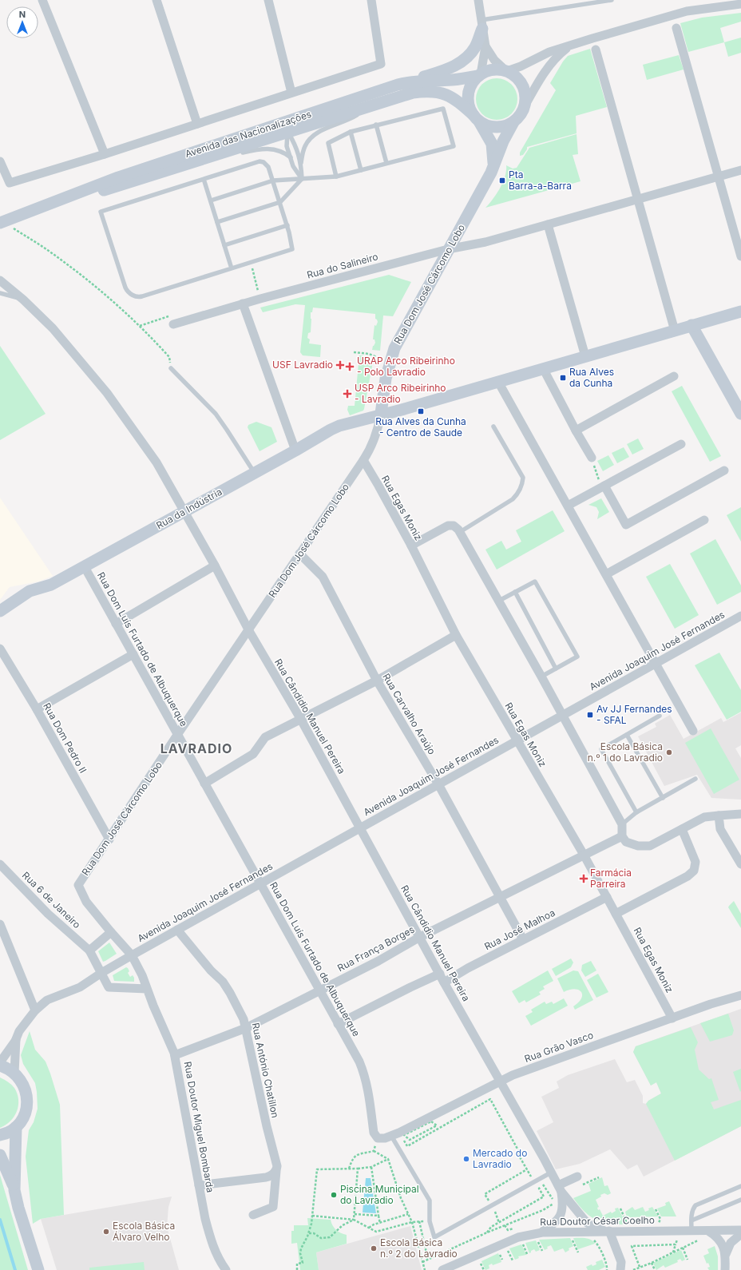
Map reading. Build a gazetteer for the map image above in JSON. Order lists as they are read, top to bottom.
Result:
{
  "streets": {
    "street": [
      "Avenida das Nacionalizações",
      "Rua do Salineiro",
      "Rua Dom José Cárcomo Lobo",
      "Rua Egas Moniz",
      "Rua da Indústria",
      "Rua Dom Luís Furtado de Albuquerque",
      "Avenida Joaquim José Fernandes",
      "Rua Carvalho Araújo",
      "Rua Cândidio Manuel Pereira",
      "Rua Dom Pedro II",
      "Rua 6 de Janeiro",
      "Rua José Malhoa",
      "Rua França Borges",
      "Rua Grão Vasco",
      "Rua António Chatillon",
      "Rua Doutor Miguel Bombarda",
      "Rua Doutor César Coelho"
    ]
  },
  "crossings": [
    ["Avenida das Nacionalizações", "Rua Dom José Cárcomo Lobo"],
    ["Rua do Salineiro", "Rua Dom José Cárcomo Lobo"],
    ["Rua Dom José Cárcomo Lobo", "Rua Egas Moniz"],
    ["Rua Dom José Cárcomo Lobo", "Rua da Indústria"],
    ["Rua Dom José Cárcomo Lobo", "Rua Dom Luís Furtado de Albuquerque"],
    ["Rua Dom José Cárcomo Lobo", "Rua Carvalho Araújo"],
    ["Rua Dom José Cárcomo Lobo", "Rua Cândidio Manuel Pereira"],
    ["Rua Dom José Cárcomo Lobo", "Rua Dom Pedro II"],
    ["Rua Dom José Cárcomo Lobo", "Rua Doutor Miguel Bombarda"],
    ["Rua Egas Moniz", "Avenida Joaquim José Fernandes"],
    ["Rua Egas Moniz", "Rua José Malhoa"],
    ["Rua Egas Moniz", "Rua França Borges"],
    ["Rua Egas Moniz", "Rua Grão Vasco"],
    ["Rua da Indústria", "Rua Dom Luís Furtado de Albuquerque"],
    ["Rua da Indústria", "Rua Cândidio Manuel Pereira"],
    ["Rua Dom Luís Furtado de Albuquerque", "Avenida Joaquim José Fernandes"],
    ["Rua Dom Luís Furtado de Albuquerque", "Rua França Borges"],
    ["Avenida Joaquim José Fernandes", "Rua Carvalho Araújo"],
    ["Avenida Joaquim José Fernandes", "Rua Cândidio Manuel Pereira"],
    ["Avenida Joaquim José Fernandes", "Rua António Chatillon"],
    ["Avenida Joaquim José Fernandes", "Rua Doutor Miguel Bombarda"],
    ["Rua Carvalho Araújo", "Rua José Malhoa"],
    ["Rua Carvalho Araújo", "Rua França Borges"],
    ["Rua Cândidio Manuel Pereira", "Rua José Malhoa"],
    ["Rua Cândidio Manuel Pereira", "Rua França Borges"],
    ["Rua Cândidio Manuel Pereira", "Rua Grão Vasco"],
    ["Rua França Borges", "Rua António Chatillon"],
    ["Rua França Borges", "Rua Doutor Miguel Bombarda"]
  ],
  "districts": ["LAVRADIO"],
  "places": {
    "transit": [
      "Pta Barra-a-Barra",
      "Rua Alves da Cunha",
      "Rua Alves da Cunha - Centro de Saude",
      "Av JJ Fernandes - SFAL"
    ],
    "health": [
      "USF Lavradio",
      "URAP Arco Ribeirinho - Polo Lavradio",
      "USP Arco Ribeirinho - Lavradio",
      "Farmácia Parreira"
    ],
    "other": [
      "Escola Básica n.º 1 do Lavradio",
      "Mercado do Lavradio",
      "Piscina Municipal do Lavradio",
      "Escola Básica Álvaro Velho",
      "Escola Básica n.º 2 do Lavradio"
    ]
  },
  "north": "top"
}
